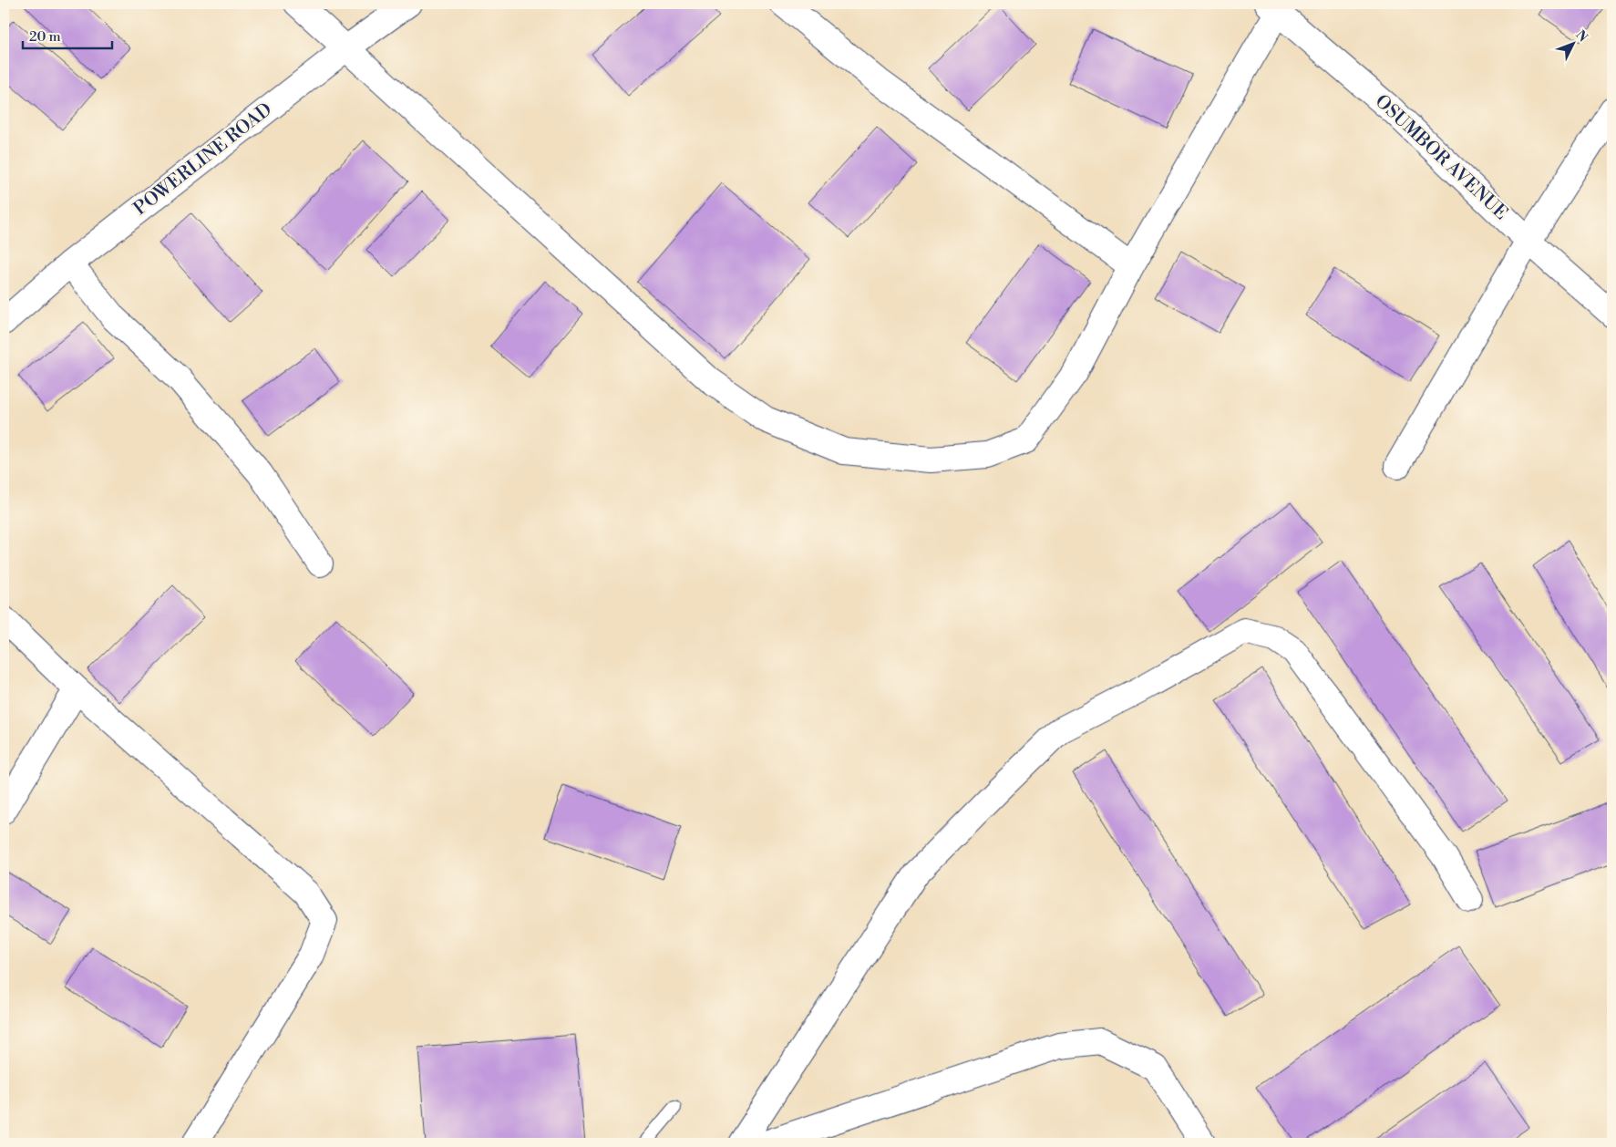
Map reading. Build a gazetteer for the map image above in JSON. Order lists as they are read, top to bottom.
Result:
{
  "streets": {
    "street": ["OSUMBOR AVENUE", "POWERLINE ROAD"]
  },
  "scale_bar": "20 m",
  "north": "top right"
}
